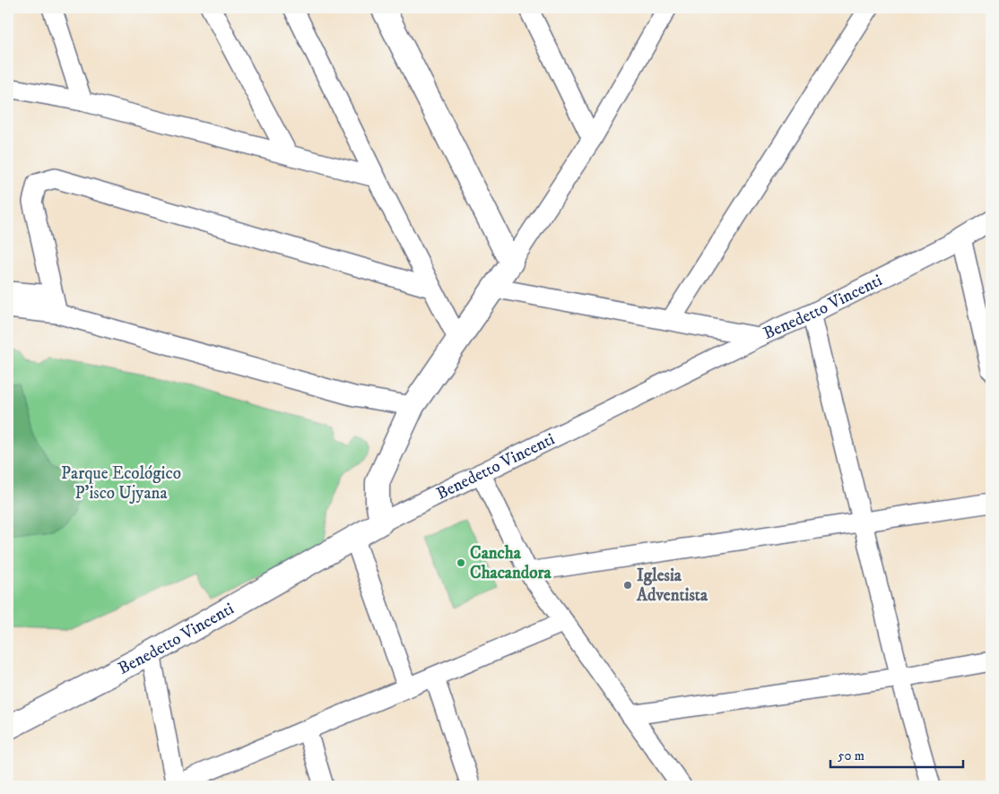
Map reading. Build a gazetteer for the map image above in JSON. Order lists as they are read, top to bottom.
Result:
{
  "streets": {
    "street": ["Benedetto Vincenti"]
  },
  "parks": ["Parque Ecológico P'isco Ujyana"],
  "places": ["Cancha Chacandora", "Iglesia Adventista"],
  "scale_bar": "50 m"
}
